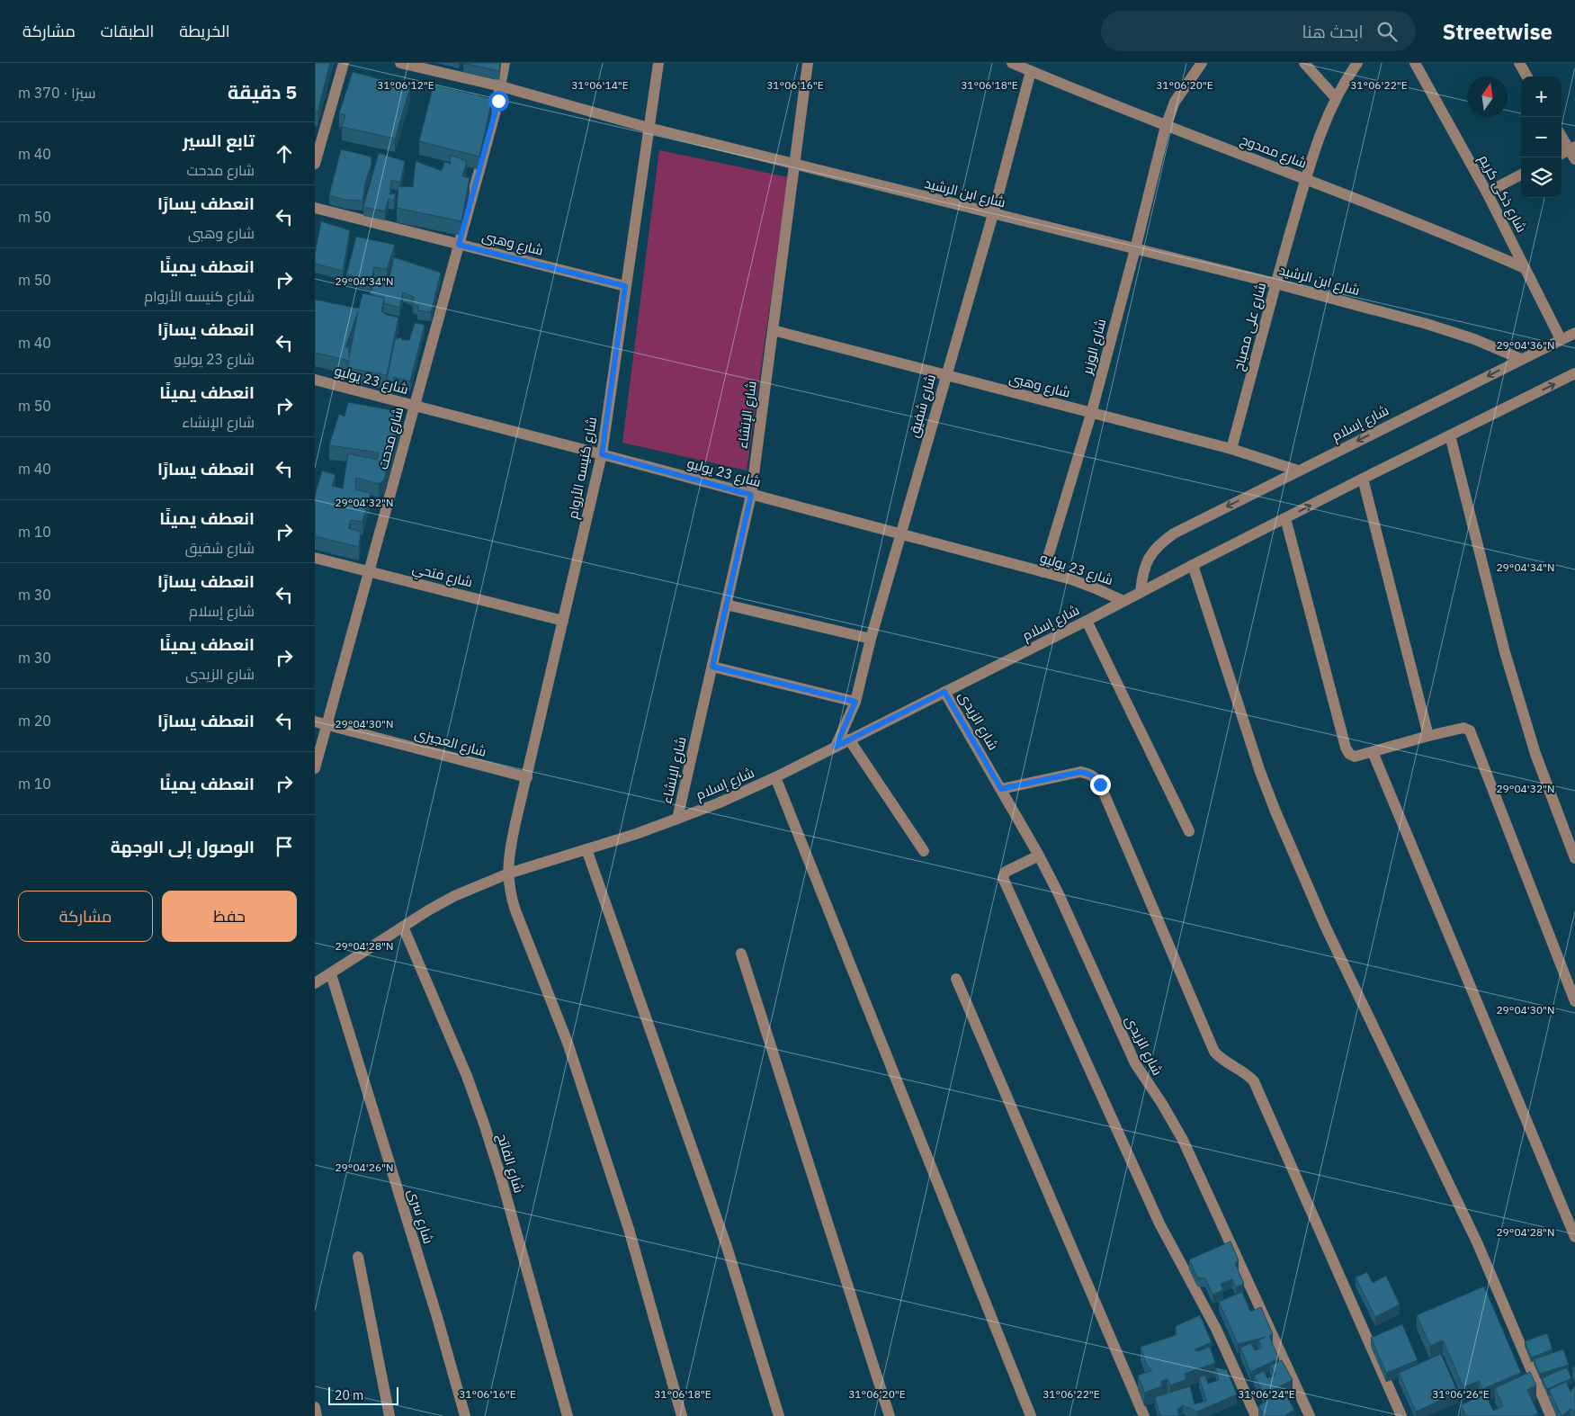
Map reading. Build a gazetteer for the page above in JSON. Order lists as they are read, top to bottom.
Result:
{
  "streets": {
    "street": [
      "شارع ممدوح",
      "شارع ابن الرشيد",
      "شارع ذكى كريم",
      "شارع وهبى",
      "شارع على مصباح",
      "شارع الوزير",
      "شارع 23 يوليو",
      "شارع شفيق",
      "شارع الإنشاء",
      "شارع إسلام",
      "شارع مدحت",
      "شارع كنيسه الأروام",
      "شارع فتحي",
      "شارع الزيدى",
      "شارع العجيزى",
      "شارع الفاتح",
      "شارع سرى"
    ]
  },
  "crossings": [
    ["شارع ممدوح", "شارع ذكى كريم"],
    ["شارع ممدوح", "شارع على مصباح"],
    ["شارع ممدوح", "شارع الوزير"],
    ["شارع ممدوح", "شارع شفيق"],
    ["شارع ابن الرشيد", "شارع على مصباح"],
    ["شارع ابن الرشيد", "شارع الوزير"],
    ["شارع ابن الرشيد", "شارع شفيق"],
    ["شارع ابن الرشيد", "شارع الإنشاء"],
    ["شارع ابن الرشيد", "شارع إسلام"],
    ["شارع ابن الرشيد", "شارع مدحت"],
    ["شارع ابن الرشيد", "شارع كنيسه الأروام"],
    ["شارع ذكى كريم", "شارع إسلام"],
    ["شارع وهبى", "شارع على مصباح"],
    ["شارع وهبى", "شارع الوزير"],
    ["شارع وهبى", "شارع شفيق"],
    ["شارع وهبى", "شارع الإنشاء"],
    ["شارع وهبى", "شارع إسلام"],
    ["شارع وهبى", "شارع مدحت"],
    ["شارع وهبى", "شارع كنيسه الأروام"],
    ["شارع الوزير", "شارع 23 يوليو"],
    ["شارع 23 يوليو", "شارع شفيق"],
    ["شارع 23 يوليو", "شارع الإنشاء"],
    ["شارع 23 يوليو", "شارع إسلام"],
    ["شارع 23 يوليو", "شارع مدحت"],
    ["شارع 23 يوليو", "شارع كنيسه الأروام"],
    ["شارع شفيق", "شارع إسلام"],
    ["شارع الإنشاء", "شارع إسلام"],
    ["شارع إسلام", "شارع كنيسه الأروام"],
    ["شارع إسلام", "شارع الزيدى"],
    ["شارع إسلام", "شارع الفاتح"],
    ["شارع إسلام", "شارع سرى"],
    ["شارع مدحت", "شارع فتحي"],
    ["شارع مدحت", "شارع العجيزى"],
    ["شارع كنيسه الأروام", "شارع فتحي"],
    ["شارع كنيسه الأروام", "شارع العجيزى"]
  ],
  "scale_bar": "20 m",
  "north": "top",
  "page": {
    "header": "Streetwise",
    "search": "ابحث هنا",
    "nav": ["الخريطة", "الطبقات", "مشاركة"],
    "heading": ["5 دقيقة", "سيرًا · 370 m"],
    "map_buttons": ["+", "−"],
    "list": [
      ["تابع السير", "شارع مدحت", "40 m"],
      ["انعطف يسارًا", "شارع وهبى", "50 m"],
      ["انعطف يمينًا", "شارع كنيسه الأروام", "50 m"],
      ["انعطف يسارًا", "شارع 23 يوليو", "40 m"],
      ["انعطف يمينًا", "شارع الإنشاء", "50 m"],
      ["انعطف يسارًا", "40 m"],
      ["انعطف يمينًا", "شارع شفيق", "10 m"],
      ["انعطف يسارًا", "شارع إسلام", "30 m"],
      ["انعطف يمينًا", "شارع الزيدى", "30 m"],
      ["انعطف يسارًا", "20 m"],
      ["انعطف يمينًا", "10 m"],
      "الوصول إلى الوجهة"
    ],
    "buttons": ["حفظ", "مشاركة"],
    "scale": "20 m"
  },
  "coordinates": [
    "31°06'12\"E",
    "31°06'14\"E",
    "31°06'16\"E",
    "31°06'18\"E",
    "31°06'20\"E",
    "31°06'22\"E",
    "29°04'34\"N",
    "29°04'36\"N",
    "29°04'32\"N",
    "29°04'30\"N",
    "29°04'28\"N",
    "29°04'26\"N",
    "31°06'24\"E",
    "31°06'26\"E"
  ]
}
